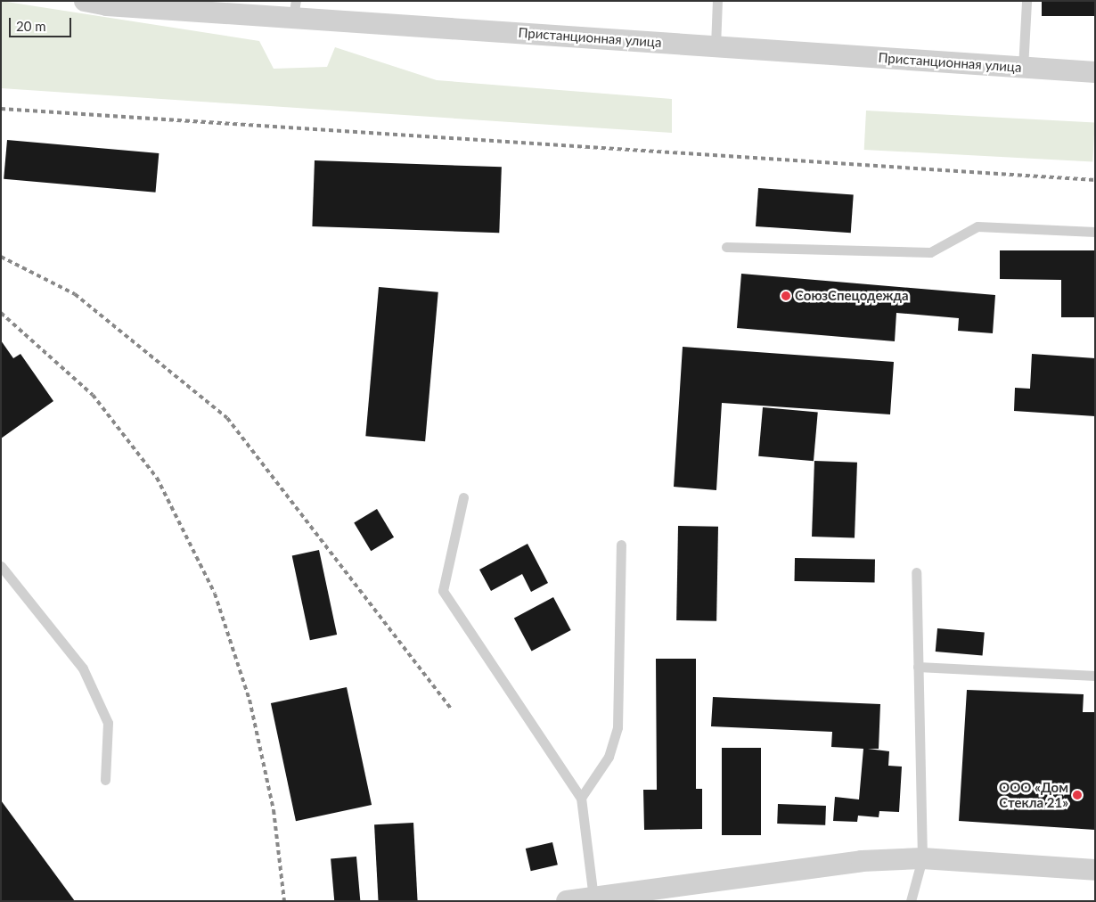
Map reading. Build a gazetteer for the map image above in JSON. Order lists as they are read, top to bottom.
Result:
{
  "streets": {
    "street": ["Пристанционная улица"]
  },
  "places": ["СоюзСпецодежда", "ООО «Дом Стекла 21»"],
  "scale_bar": "20 m"
}
